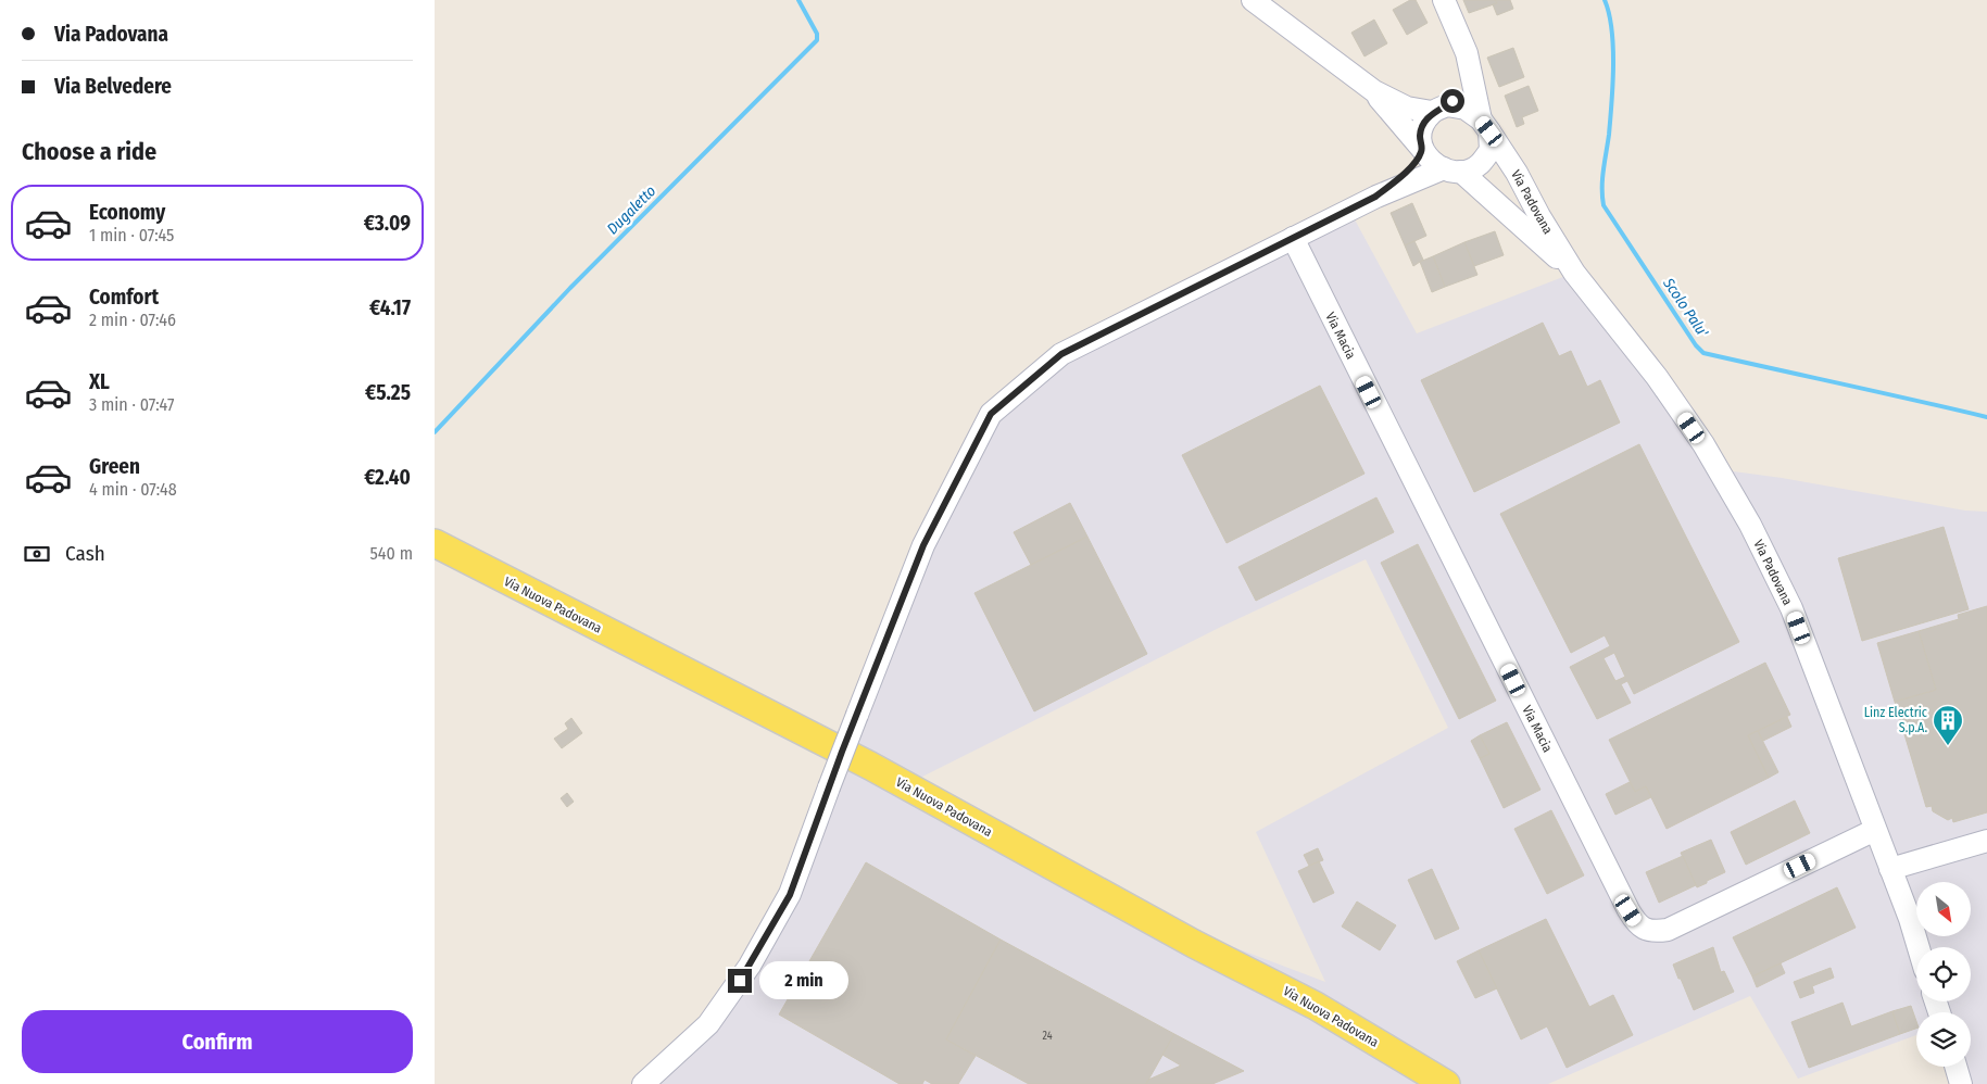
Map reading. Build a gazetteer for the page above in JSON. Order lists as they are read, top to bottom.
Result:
{
  "streets": {
    "main road": ["Via Nuova Padovana"],
    "street": ["Via Padovana", "Via Macia"]
  },
  "crossings": [
    ["Via Padovana", "Via Macia"]
  ],
  "water": ["Dugaletto", "Scolo Palu'"],
  "places": {
    "building": ["Linz Electric S.p.A."]
  },
  "house_numbers": ["24"],
  "north": "bottom right",
  "page": {
    "banner": ["Via Padovana", "Via Belvedere"],
    "heading": "Choose a ride",
    "list": [
      {
        "name": "Economy",
        "note": "1 min · 07:45",
        "value": "€3.09"
      },
      {
        "name": "Comfort",
        "note": "2 min · 07:46",
        "value": "€4.17"
      },
      {
        "name": "XL",
        "note": "3 min · 07:47",
        "value": "€5.25"
      },
      {
        "name": "Green",
        "note": "4 min · 07:48",
        "value": "€2.40"
      }
    ],
    "pay": ["Cash", "540 m"],
    "bubble": "2 min",
    "buttons": "Confirm"
  }
}
